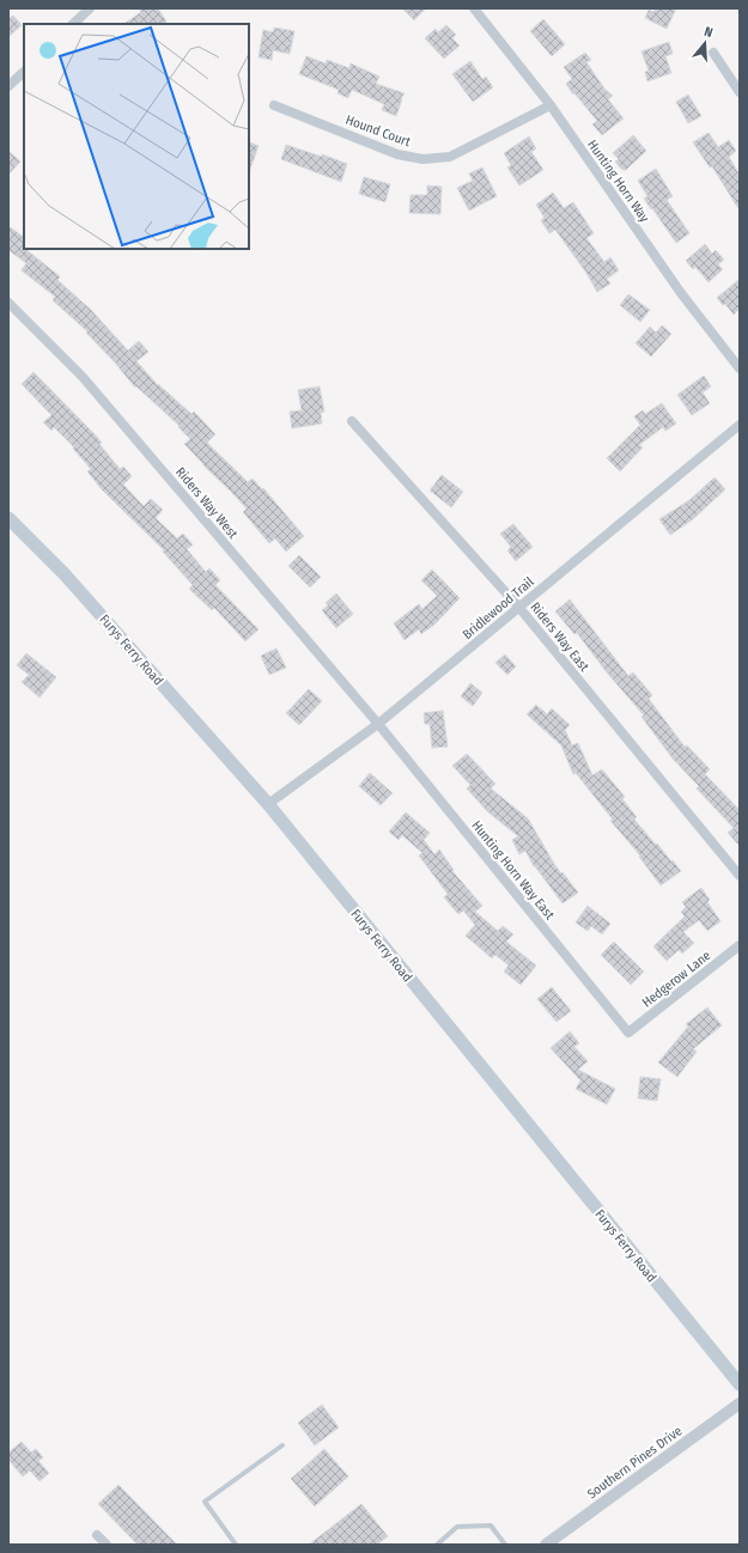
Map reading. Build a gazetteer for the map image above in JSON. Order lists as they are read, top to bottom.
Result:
{
  "streets": {
    "main road": ["Furys Ferry Road"],
    "street": [
      "Hound Court",
      "Hunting Horn Way",
      "Riders Way West",
      "Bridlewood Trail",
      "Riders Way East",
      "Hunting Horn Way East",
      "Hedgerow Lane",
      "Southern Pines Drive"
    ]
  },
  "crossings": [
    ["Hound Court", "Hunting Horn Way"],
    ["Riders Way West", "Bridlewood Trail"],
    ["Riders Way West", "Hunting Horn Way East"],
    ["Bridlewood Trail", "Riders Way East"],
    ["Bridlewood Trail", "Furys Ferry Road"],
    ["Bridlewood Trail", "Hunting Horn Way East"],
    ["Hunting Horn Way East", "Hedgerow Lane"]
  ],
  "north": "top"
}
